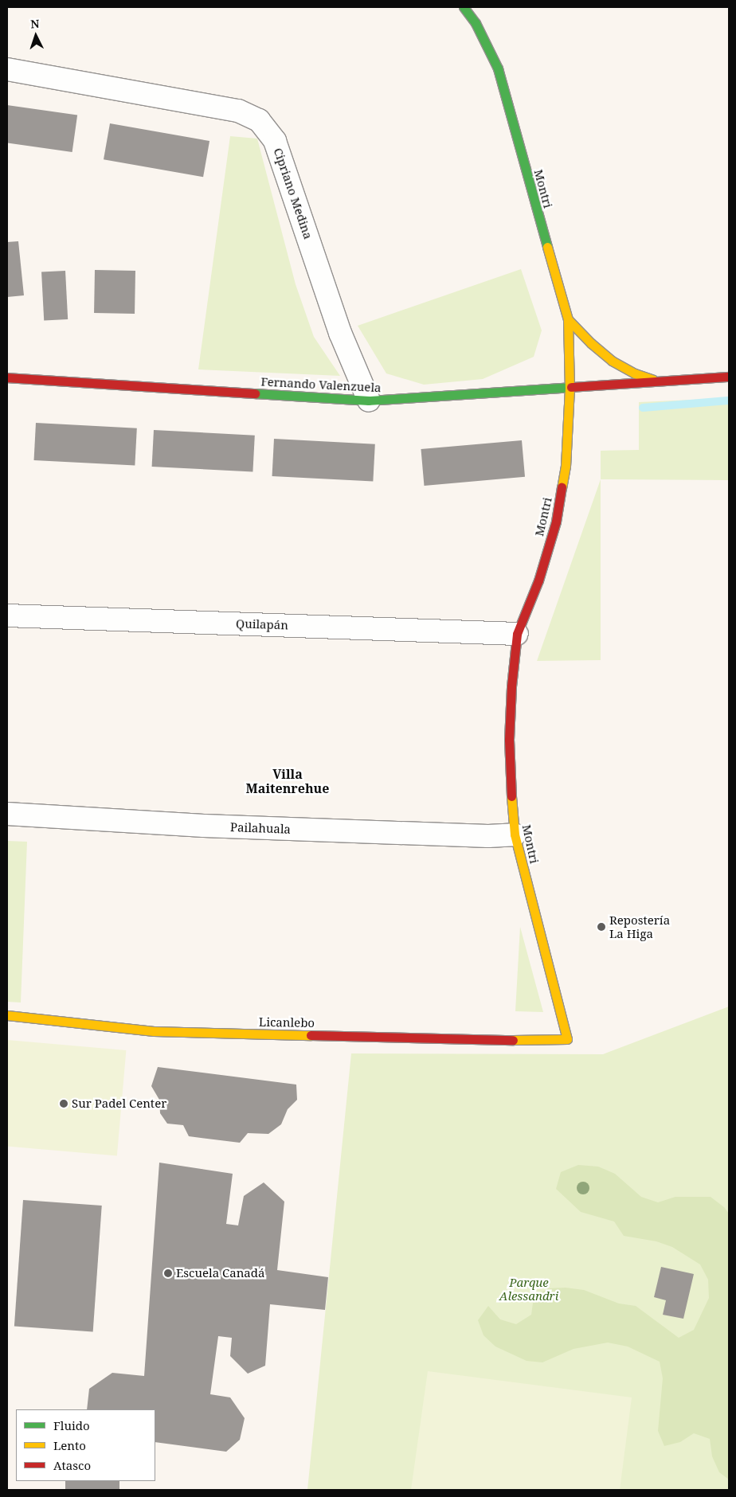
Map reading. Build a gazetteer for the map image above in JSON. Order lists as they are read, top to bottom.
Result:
{
  "streets": {
    "street": [
      "Montri",
      "Cipriano Medina",
      "Fernando Valenzuela",
      "Quilapán",
      "Pailahuala",
      "Licanlebo"
    ]
  },
  "crossings": [
    ["Montri", "Fernando Valenzuela"],
    ["Montri", "Quilapán"],
    ["Montri", "Pailahuala"],
    ["Montri", "Licanlebo"],
    ["Cipriano Medina", "Fernando Valenzuela"]
  ],
  "districts": ["Villa Maitenrehue"],
  "parks": ["Parque Alessandri"],
  "places": ["Repostería La Higa", "Sur Padel Center", "Escuela Canadá"],
  "legend": ["Fluido", "Lento", "Atasco"],
  "north": "top"
}
